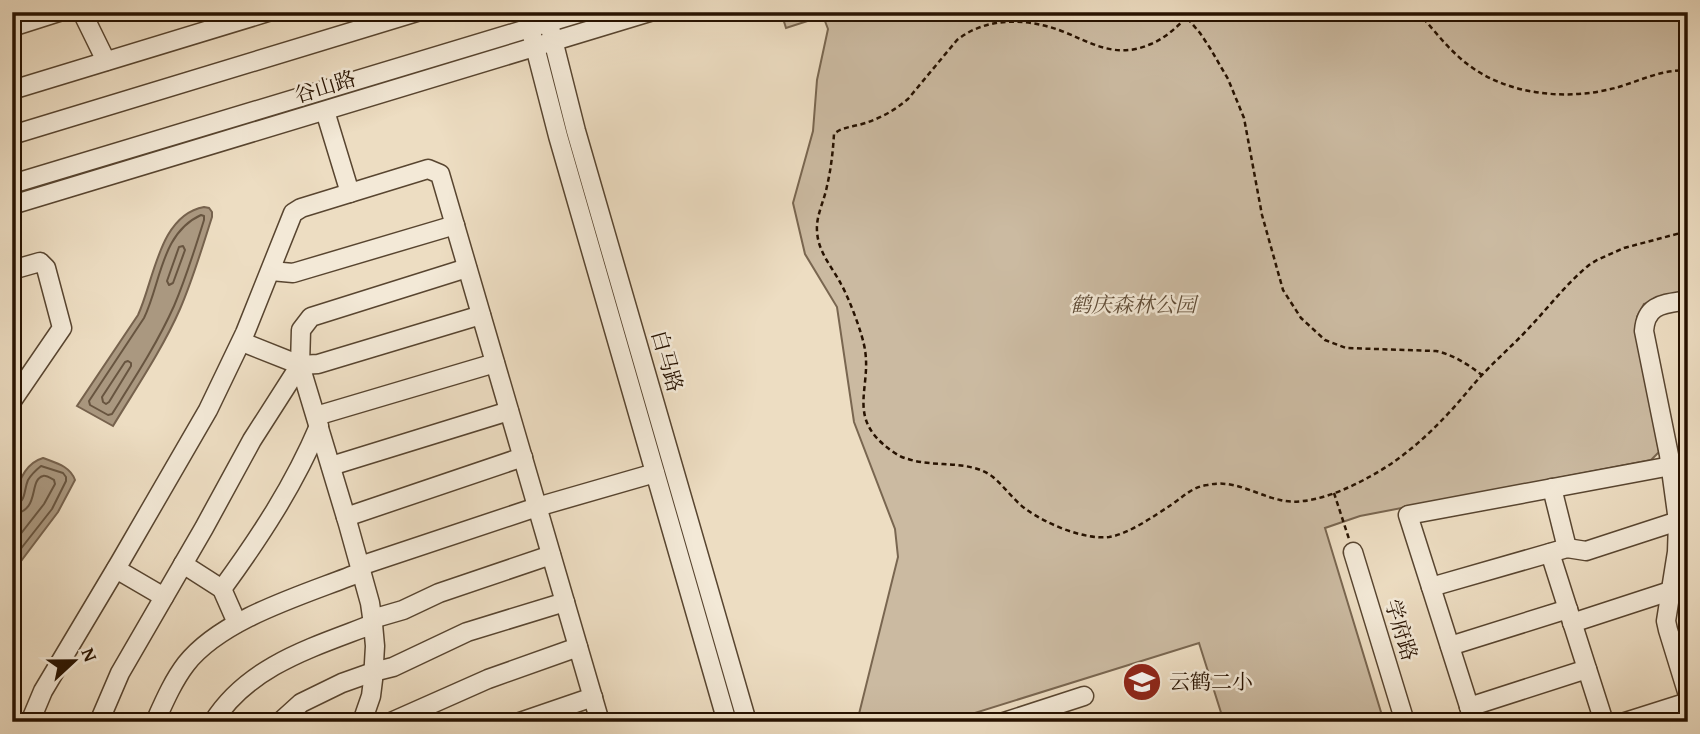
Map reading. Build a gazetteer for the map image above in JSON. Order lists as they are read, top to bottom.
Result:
{
  "streets": {
    "street": ["谷山路", "白马路", "学府路"]
  },
  "crossings": [
    ["谷山路", "白马路"]
  ],
  "parks": ["鹤庆森林公园"],
  "places": {
    "school or university": ["云鹤二小"]
  },
  "north": "right"
}
